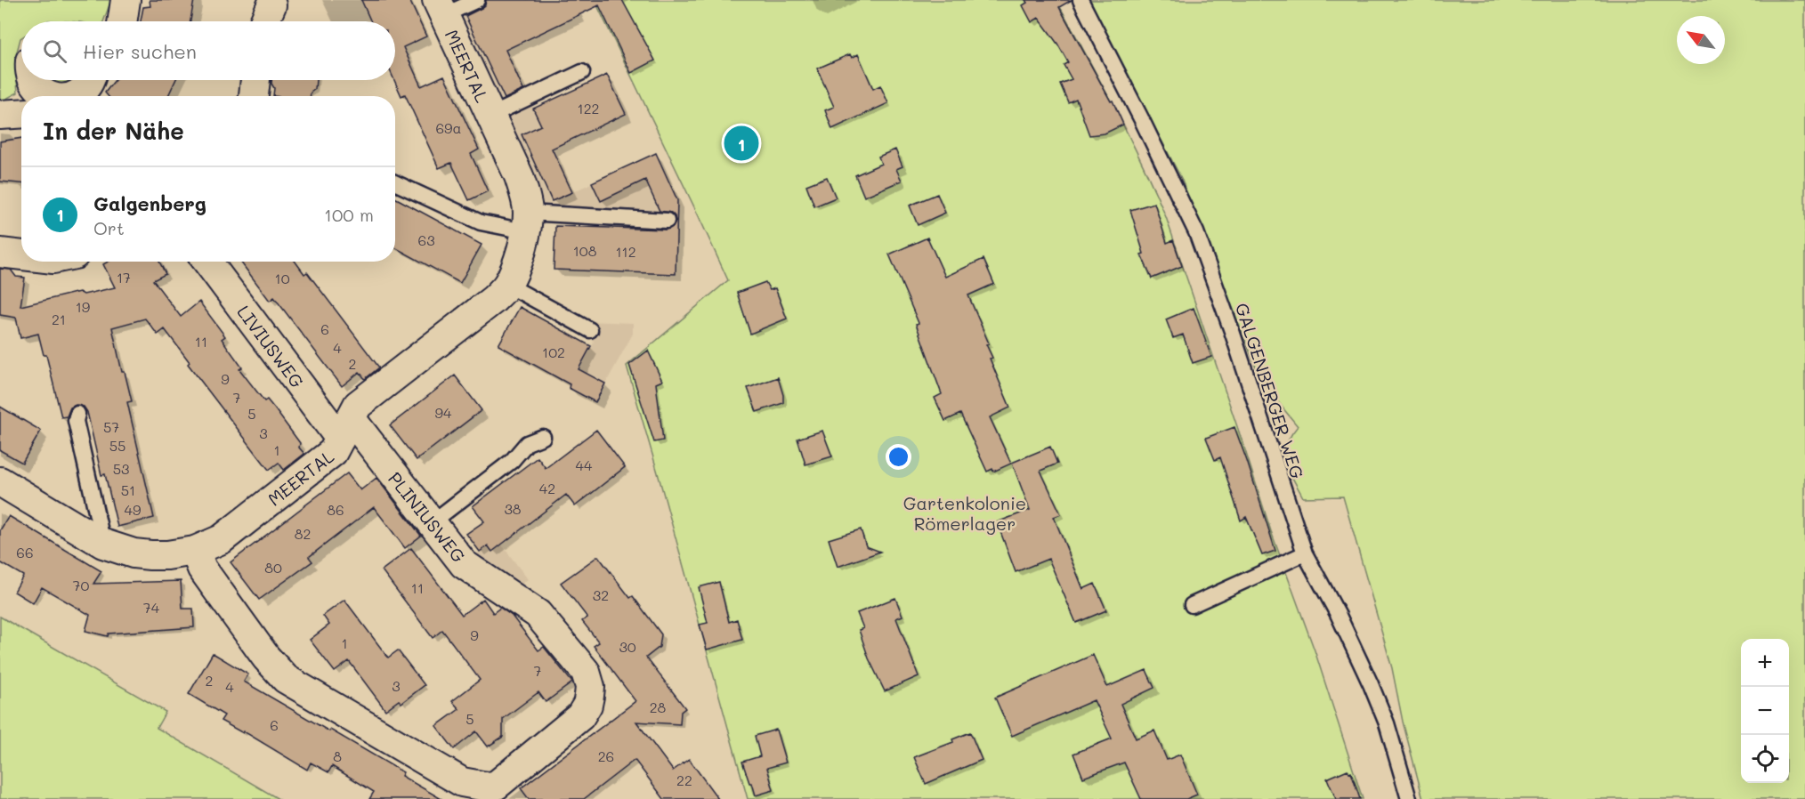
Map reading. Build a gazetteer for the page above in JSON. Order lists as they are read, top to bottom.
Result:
{
  "streets": {
    "street": ["MEERTAL", "LIVIUSWEG", "PLINIUSWEG"],
    "lane": ["GALGENBERGER WEG"]
  },
  "crossings": [
    ["MEERTAL", "LIVIUSWEG"],
    ["MEERTAL", "PLINIUSWEG"],
    ["LIVIUSWEG", "PLINIUSWEG"]
  ],
  "parks": ["Gartenkolonie Römerlager"],
  "house_numbers": [
    "122",
    "69a",
    "63",
    "108",
    "112",
    "17",
    "10",
    "19",
    "21",
    "6",
    "11",
    "4",
    "102",
    "2",
    "9",
    "7",
    "94",
    "5",
    "57",
    "3",
    "55",
    "1",
    "44",
    "53",
    "42",
    "51",
    "38",
    "49",
    "86",
    "82",
    "66",
    "80",
    "70",
    "11",
    "32",
    "74",
    "9",
    "1",
    "30",
    "7",
    "2",
    "3",
    "4",
    "28",
    "5",
    "6",
    "8",
    "26",
    "22"
  ],
  "north": "top left",
  "page": {
    "search": "Hier suchen",
    "heading": "In der Nähe",
    "pins": "1",
    "list": [
      {
        "mark": "1",
        "name": "Galgenberg",
        "note": "Ort",
        "value": "100 m"
      }
    ],
    "map_buttons": ["+", "−"]
  }
}
